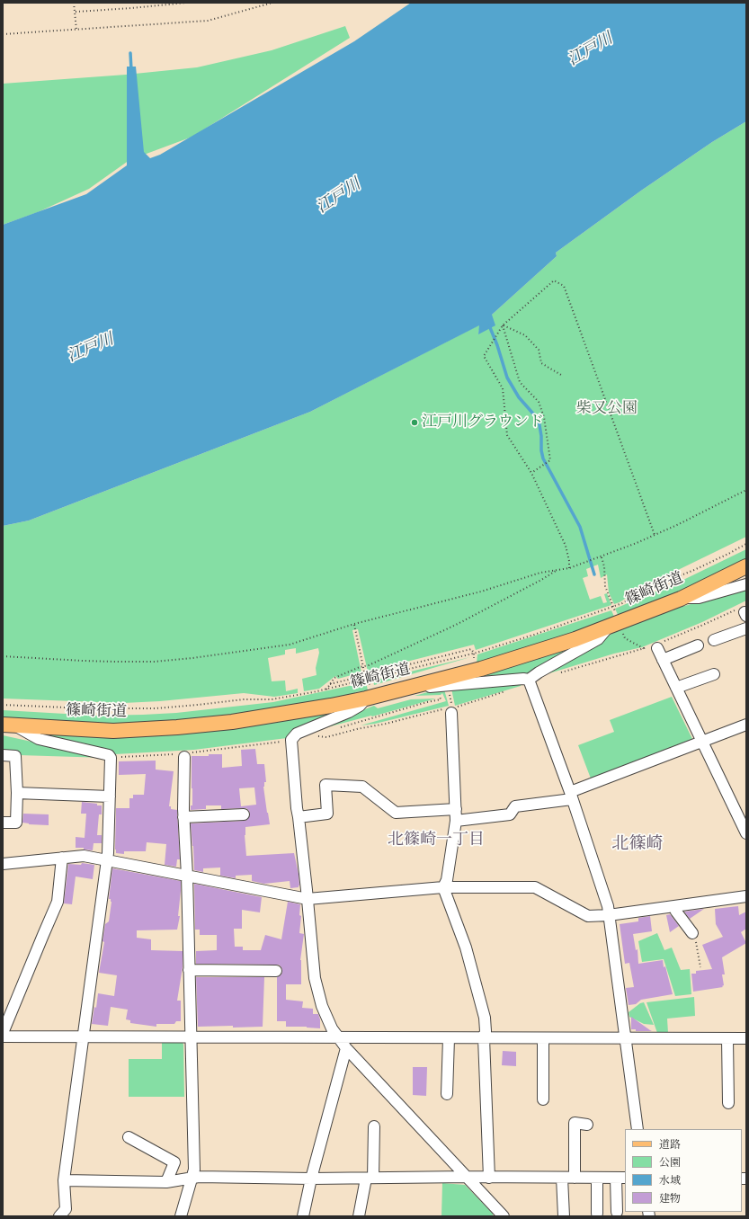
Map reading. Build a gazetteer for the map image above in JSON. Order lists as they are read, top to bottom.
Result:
{
  "streets": {
    "main road": ["篠崎街道"]
  },
  "districts": ["北篠崎一丁目", "北篠崎"],
  "water": ["江戸川"],
  "parks": ["柴又公園"],
  "places": ["江戸川グラウンド"],
  "legend": [
    "道路",
    "公園",
    "水域",
    "建物"
  ]
}
